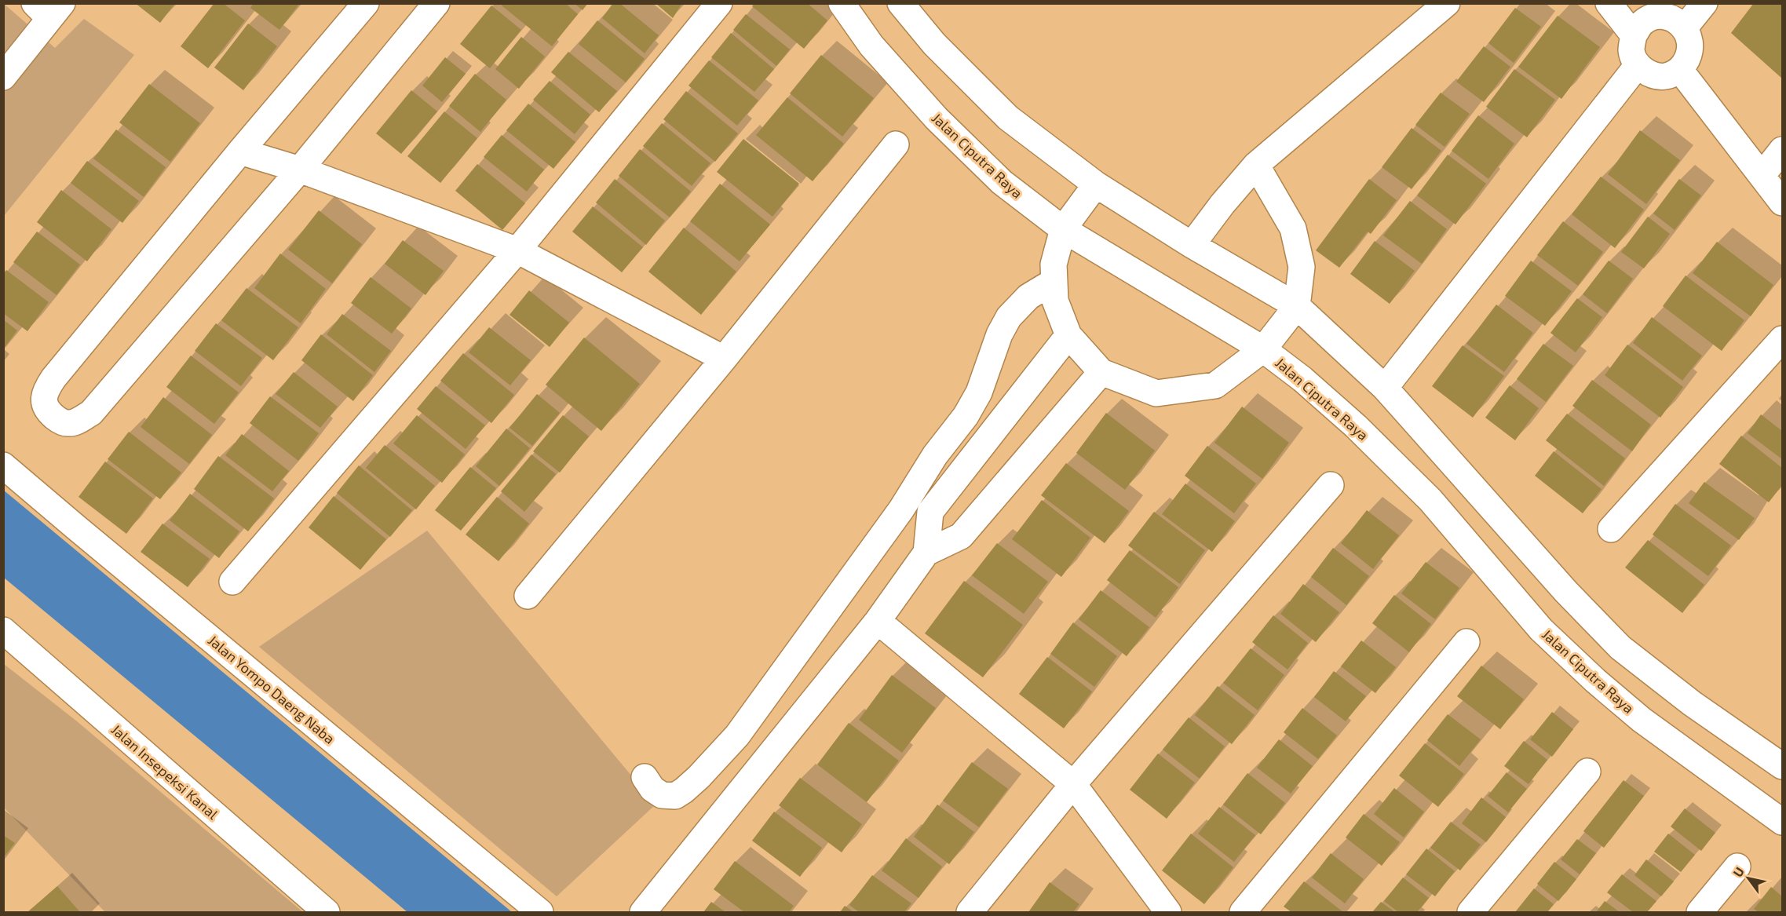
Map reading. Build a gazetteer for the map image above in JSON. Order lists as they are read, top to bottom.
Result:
{
  "streets": {
    "street": ["Jalan Ciputra Raya", "Jalan Yompo Daeng Naba", "Jalan Insepeksi Kanal"]
  },
  "north": "top left"
}
